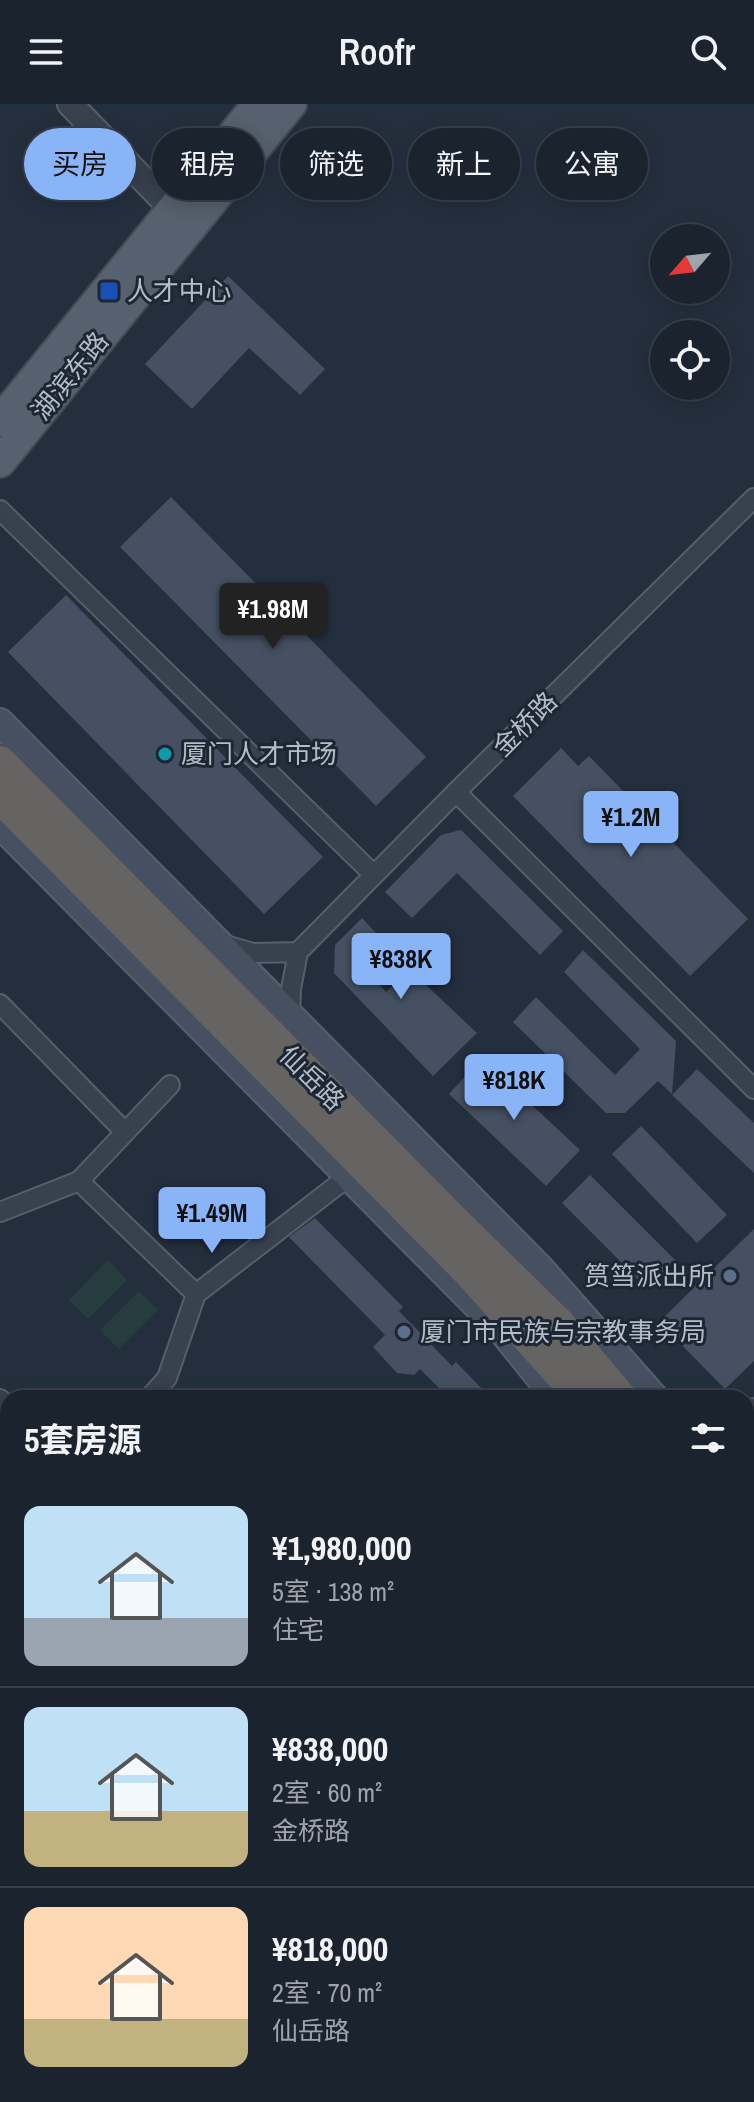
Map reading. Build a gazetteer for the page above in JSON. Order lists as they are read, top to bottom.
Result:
{
  "streets": {
    "highway": ["仙岳路"],
    "main road": ["湖滨东路"],
    "street": ["金桥路"]
  },
  "places": {
    "transit": ["人才中心"],
    "other": ["厦门人才市场", "筼筜派出所", "厦门市民族与宗教事务局"]
  },
  "north": "bottom left",
  "page": {
    "header": "Roofr",
    "chip": [
      "买房",
      "租房",
      "筛选",
      "新上",
      "公寓"
    ],
    "price": [
      "¥1.98M",
      "¥1.2M",
      "¥838K",
      "¥818K",
      "¥1.49M"
    ],
    "heading": "5套房源",
    "list": [
      {
        "name": "¥1,980,000",
        "note": "5室 · 138 m² · 住宅"
      },
      {
        "name": "¥838,000",
        "note": "2室 · 60 m² · 金桥路"
      },
      {
        "name": "¥818,000",
        "note": "2室 · 70 m² · 仙岳路"
      }
    ]
  }
}
